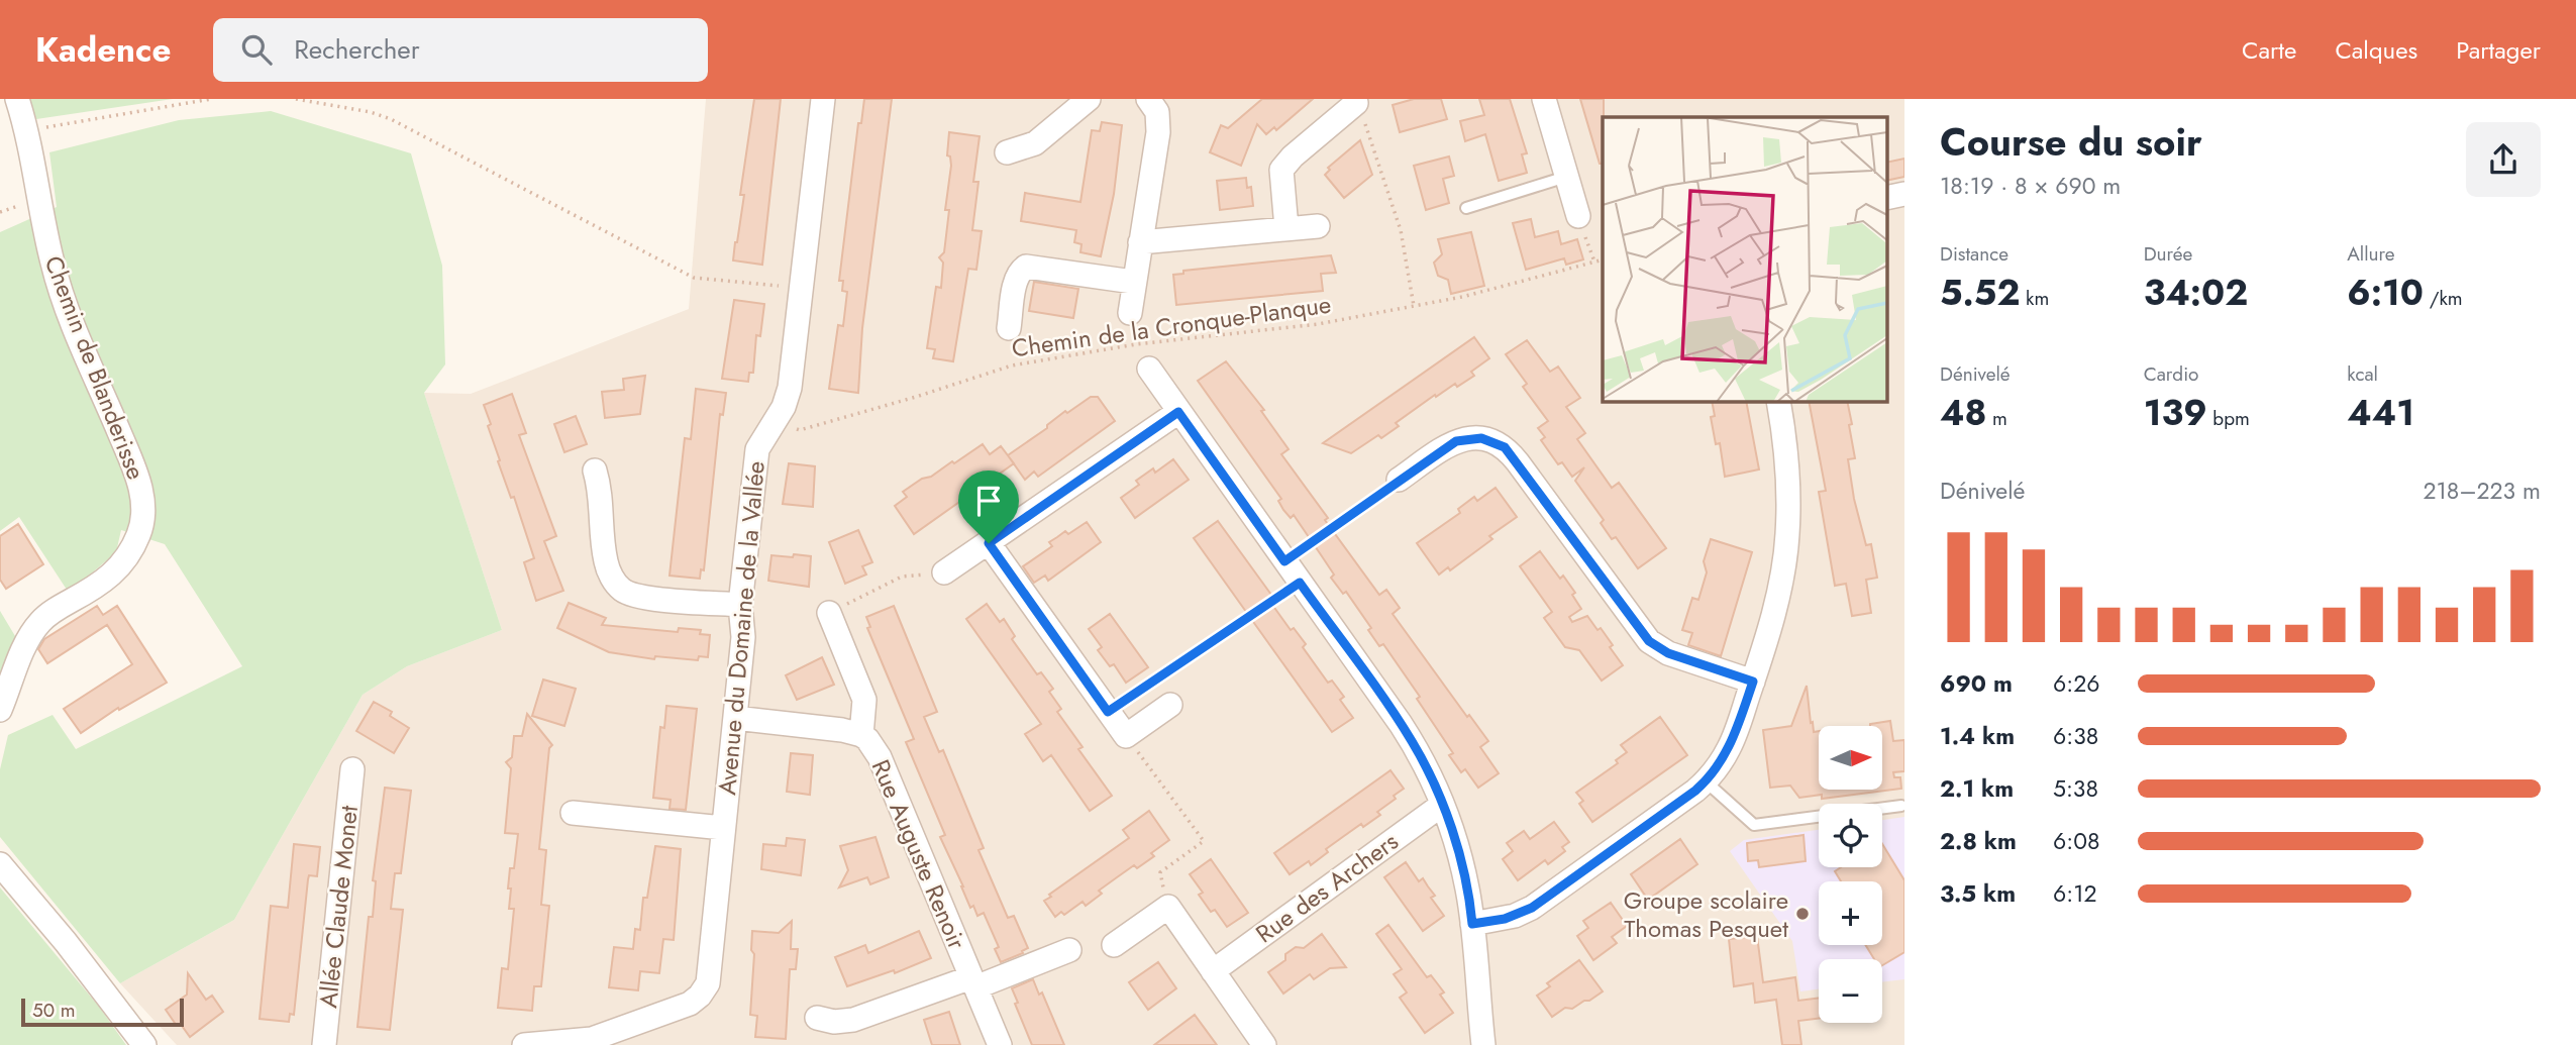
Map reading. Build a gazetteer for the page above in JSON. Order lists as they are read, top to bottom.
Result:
{
  "streets": {
    "street": [
      "Chemin de Blanderisse",
      "Avenue du Domaine de la Vallée",
      "Rue Auguste Renoir",
      "Rue des Archers",
      "Allée Claude Monet"
    ],
    "path": ["Chemin de la Cronque-Planque"]
  },
  "crossings": [
    ["Chemin de la Cronque-Planque", "Avenue du Domaine de la Vallée"],
    ["Avenue du Domaine de la Vallée", "Rue Auguste Renoir"]
  ],
  "places": ["Groupe scolaire Thomas Pesquet"],
  "scale_bar": "50 m",
  "north": "right",
  "page": {
    "header": "Kadence",
    "search": "Rechercher",
    "nav": ["Carte", "Calques", "Partager"],
    "heading": ["Course du soir", "18:19 · 8 × 690 m"],
    "stats": [
      ["Distance", "5.52 km"],
      ["Durée", "34:02"],
      ["Allure", "6:10 /km"],
      ["Dénivelé", "48 m"],
      ["Cardio", "139 bpm"],
      ["kcal", "441"]
    ],
    "chart": ["Dénivelé", "218–223 m"],
    "list": [
      {
        "name": "690 m",
        "note": "6:26"
      },
      {
        "name": "1.4 km",
        "note": "6:38"
      },
      {
        "name": "2.1 km",
        "note": "5:38"
      },
      {
        "name": "2.8 km",
        "note": "6:08"
      },
      {
        "name": "3.5 km",
        "note": "6:12"
      }
    ],
    "map_buttons": ["+", "−"],
    "scale": "50 m"
  }
}
